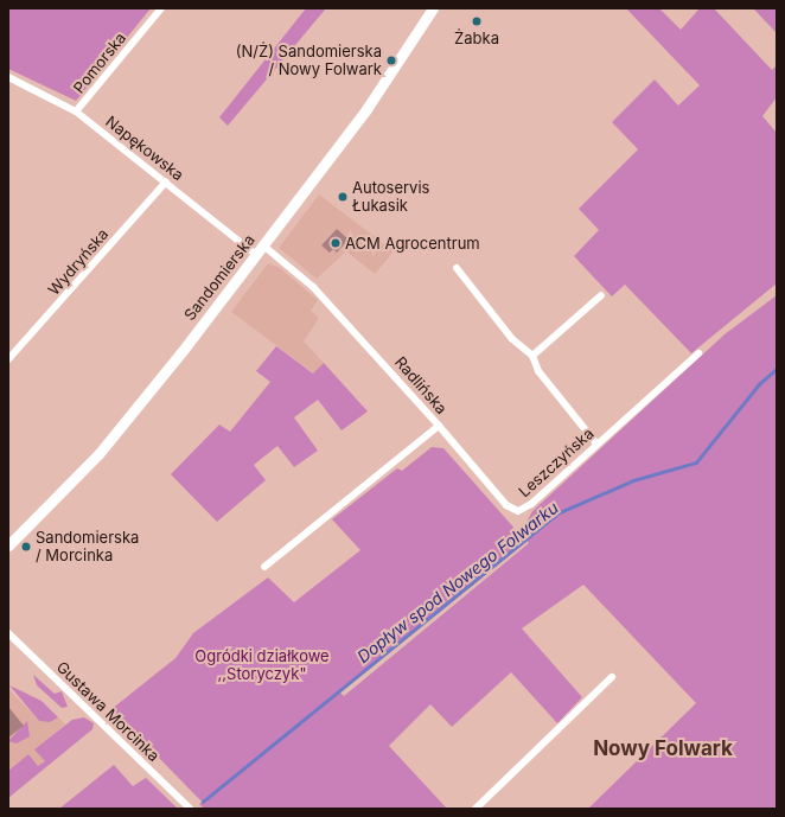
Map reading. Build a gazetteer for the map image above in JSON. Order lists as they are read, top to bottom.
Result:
{
  "streets": {
    "street": [
      "Pomorska",
      "Napękowska",
      "Wydryńska",
      "Sandomierska",
      "Radlińska",
      "Leszczyńska",
      "Gustawa Morcinka"
    ]
  },
  "crossings": [
    ["Pomorska", "Napękowska"],
    ["Napękowska", "Wydryńska"],
    ["Napękowska", "Sandomierska"],
    ["Sandomierska", "Radlińska"],
    ["Radlińska", "Leszczyńska"]
  ],
  "districts": ["Nowy Folwark"],
  "water": ["Dopływ spod Nowego Folwarku"],
  "parks": ["Ogródki działkowe ,,Storyczyk\""],
  "places": [
    "Żabka",
    "(N/Ż) Sandomierska / Nowy Folwark",
    "Autoservis Łukasik",
    "ACM Agrocentrum",
    "Sandomierska / Morcinka"
  ]
}
